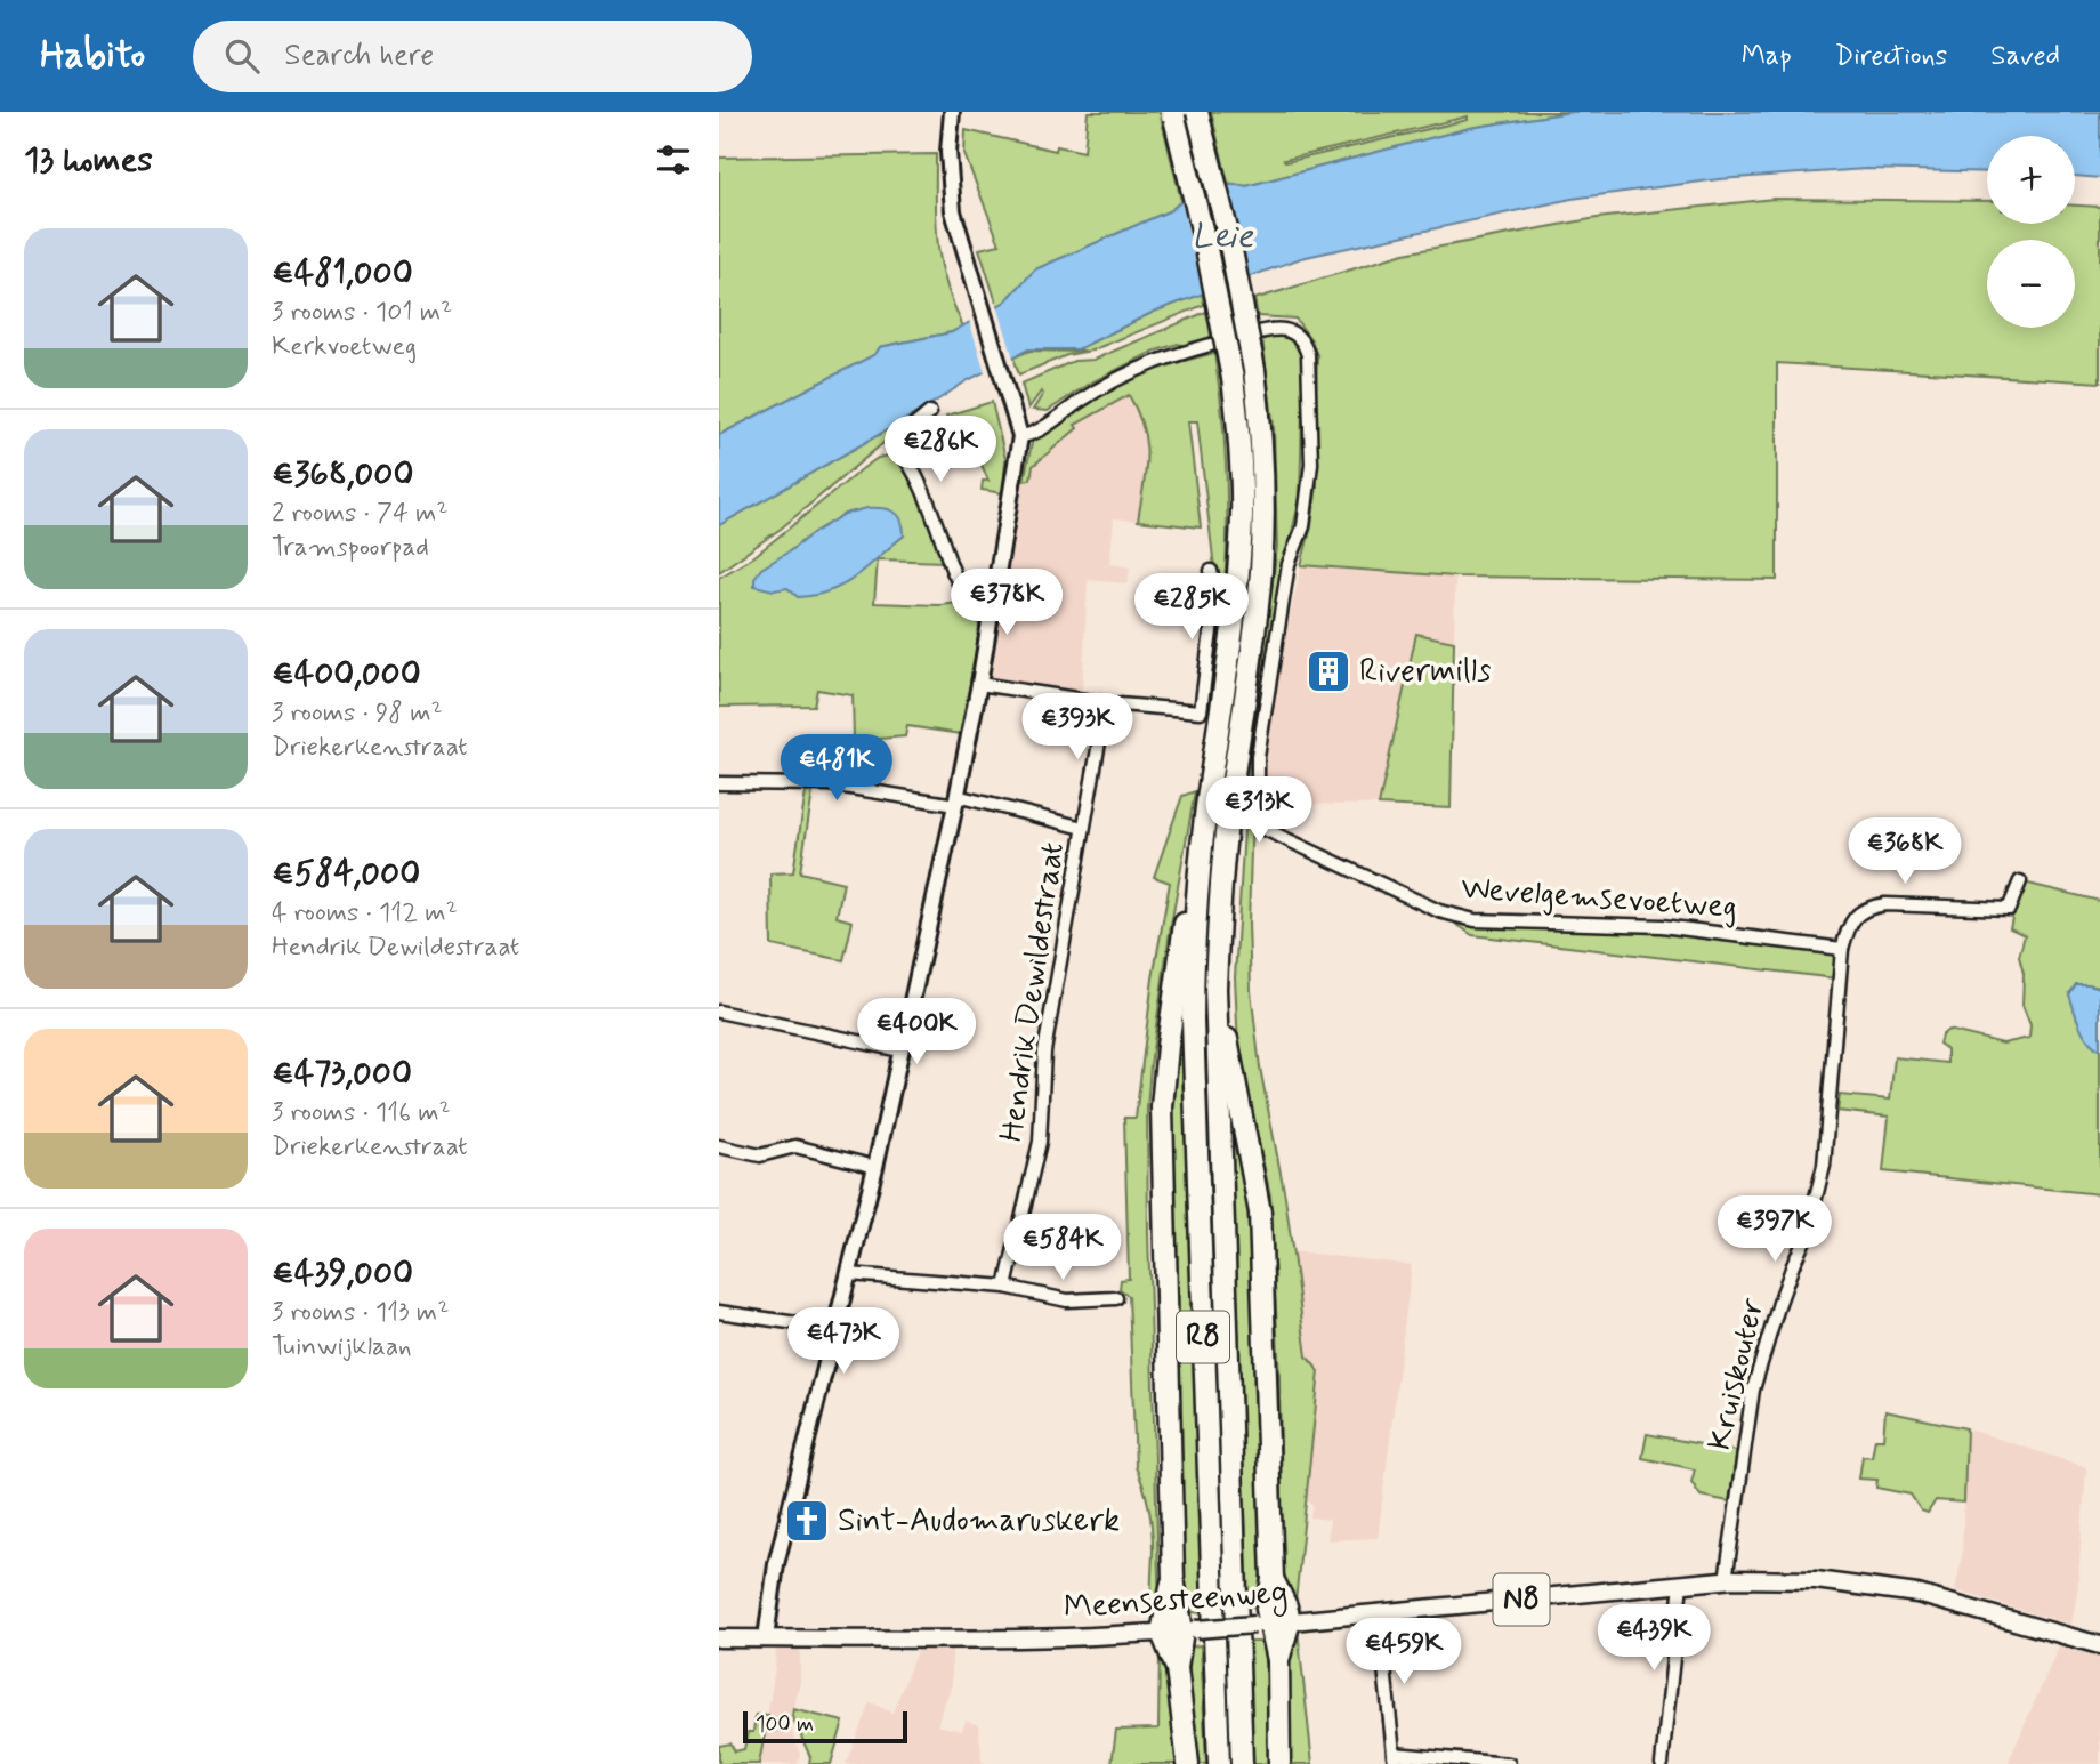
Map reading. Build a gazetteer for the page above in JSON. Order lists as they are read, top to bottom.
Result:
{
  "streets": {
    "highway": ["R8"],
    "main road": ["N8", "Meensesteenweg"],
    "street": ["Wevelgemsevoetweg", "Hendrik Dewildestraat", "Kruiskouter"]
  },
  "crossings": [
    ["Wevelgemsevoetweg", "Kruiskouter"],
    ["Kruiskouter", "N8"],
    ["Kruiskouter", "Meensesteenweg"],
    ["N8", "Meensesteenweg"]
  ],
  "water": ["Leie"],
  "places": {
    "building": ["Rivermills"],
    "church": ["Sint-Audomaruskerk"]
  },
  "scale_bar": "100 m",
  "page": {
    "header": "Habito",
    "search": "Search here",
    "nav": ["Map", "Directions", "Saved"],
    "heading": "13 homes",
    "map_buttons": ["+", "−"],
    "list": [
      {
        "name": "€481,000",
        "note": "3 rooms · 101 m² · Kerkvoetweg"
      },
      {
        "name": "€368,000",
        "note": "2 rooms · 74 m² · Tramspoorpad"
      },
      {
        "name": "€400,000",
        "note": "3 rooms · 98 m² · Driekerkenstraat"
      },
      {
        "name": "€584,000",
        "note": "4 rooms · 112 m² · Hendrik Dewildestraat"
      },
      {
        "name": "€473,000",
        "note": "3 rooms · 116 m² · Driekerkenstraat"
      },
      {
        "name": "€439,000",
        "note": "3 rooms · 113 m² · Tuinwijklaan"
      }
    ],
    "price": [
      "€286K",
      "€378K",
      "€285K",
      "€393K",
      "€481K",
      "€313K",
      "€368K",
      "€400K",
      "€397K",
      "€584K",
      "€473K",
      "€439K",
      "€459K"
    ],
    "scale": "100 m"
  }
}
